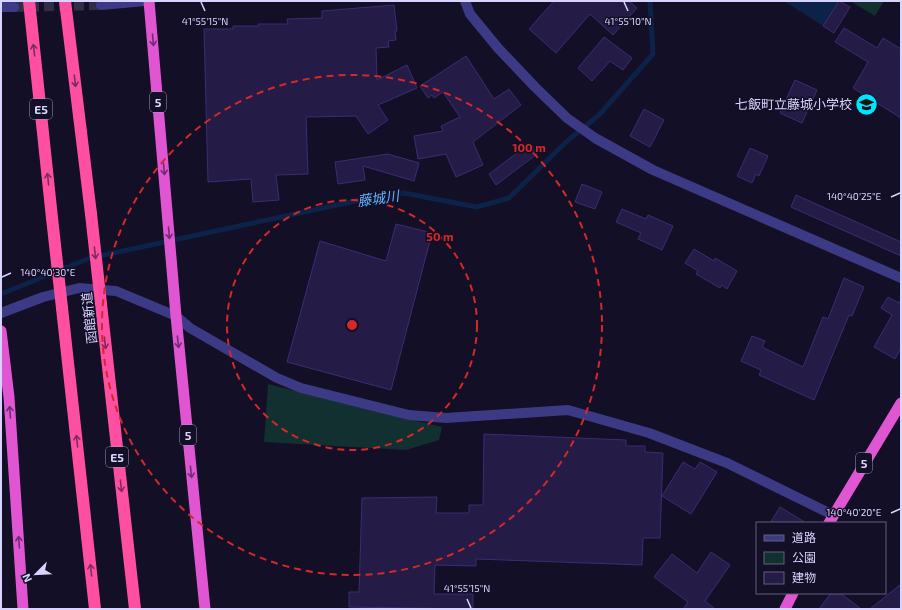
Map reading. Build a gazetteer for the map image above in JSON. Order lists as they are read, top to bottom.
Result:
{
  "streets": {
    "highway": ["5", "E5", "函館新道"]
  },
  "water": ["藤城川"],
  "places": {
    "school or university": ["七飯町立藤城小学校"]
  },
  "legend": ["道路", "公園", "建物"],
  "north": "bottom left",
  "coordinates": [
    "41°55'15\"N",
    "41°55'10\"N",
    "140°40'25\"E",
    "140°40'30\"E",
    "140°40'20\"E"
  ],
  "rings": ["100 m", "50 m"]
}
